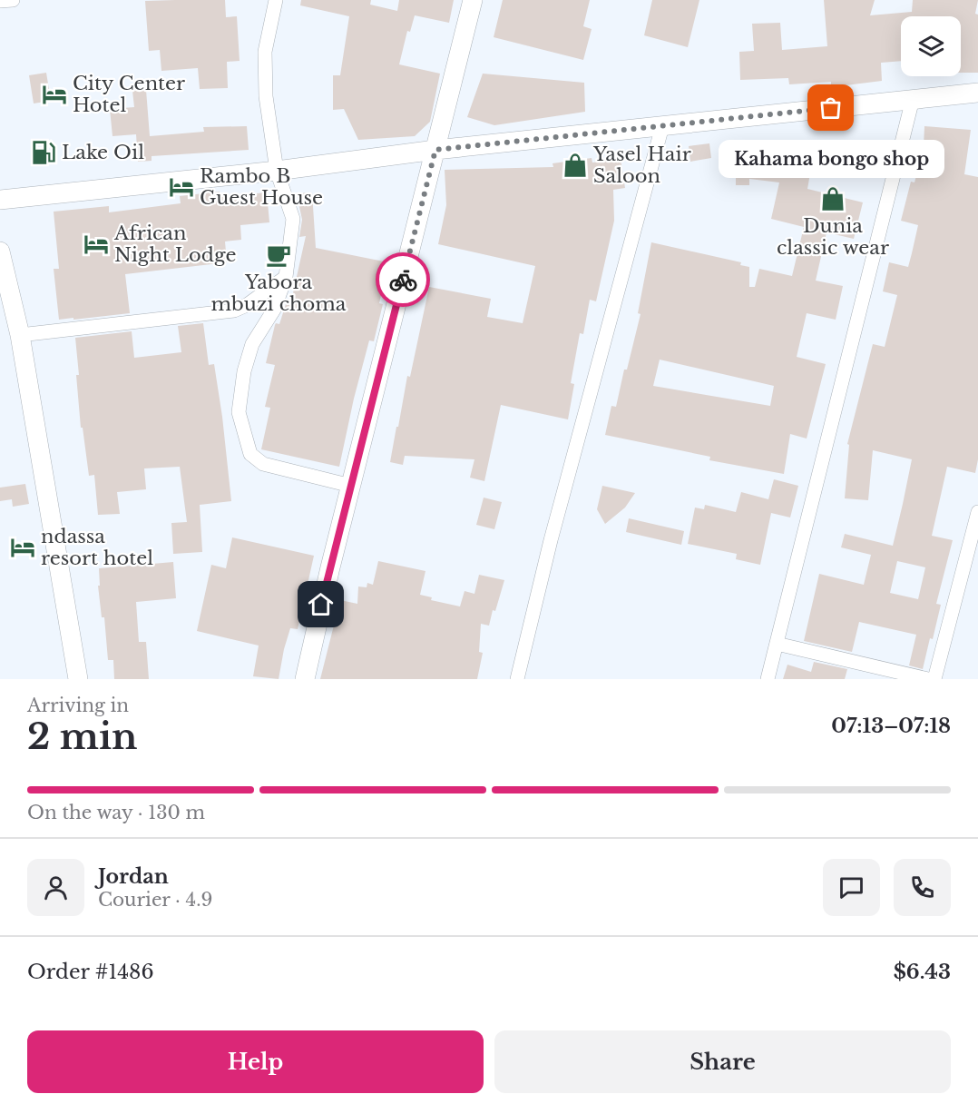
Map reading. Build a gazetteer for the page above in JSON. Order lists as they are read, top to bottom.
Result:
{
  "places": {
    "hotel": [
      "City Center Hotel",
      "Rambo B Guest House",
      "African Night Lodge",
      "ndassa resort hotel"
    ],
    "other": ["Kahama bongo shop"],
    "fuel station": ["Lake Oil"],
    "shop": ["Yasel Hair Saloon", "Dunia classic wear"],
    "cafe": ["Yabora mbuzi choma"]
  },
  "page": {
    "bubble": "Kahama bongo shop",
    "heading": ["2 min", "Arriving in", "07:13–07:18"],
    "panel": [
      "Jordan",
      "Courier · 4.9",
      "Order #1486",
      "$6.43"
    ],
    "bar": "On the way · 130 m",
    "buttons": ["Help", "Share"]
  }
}
